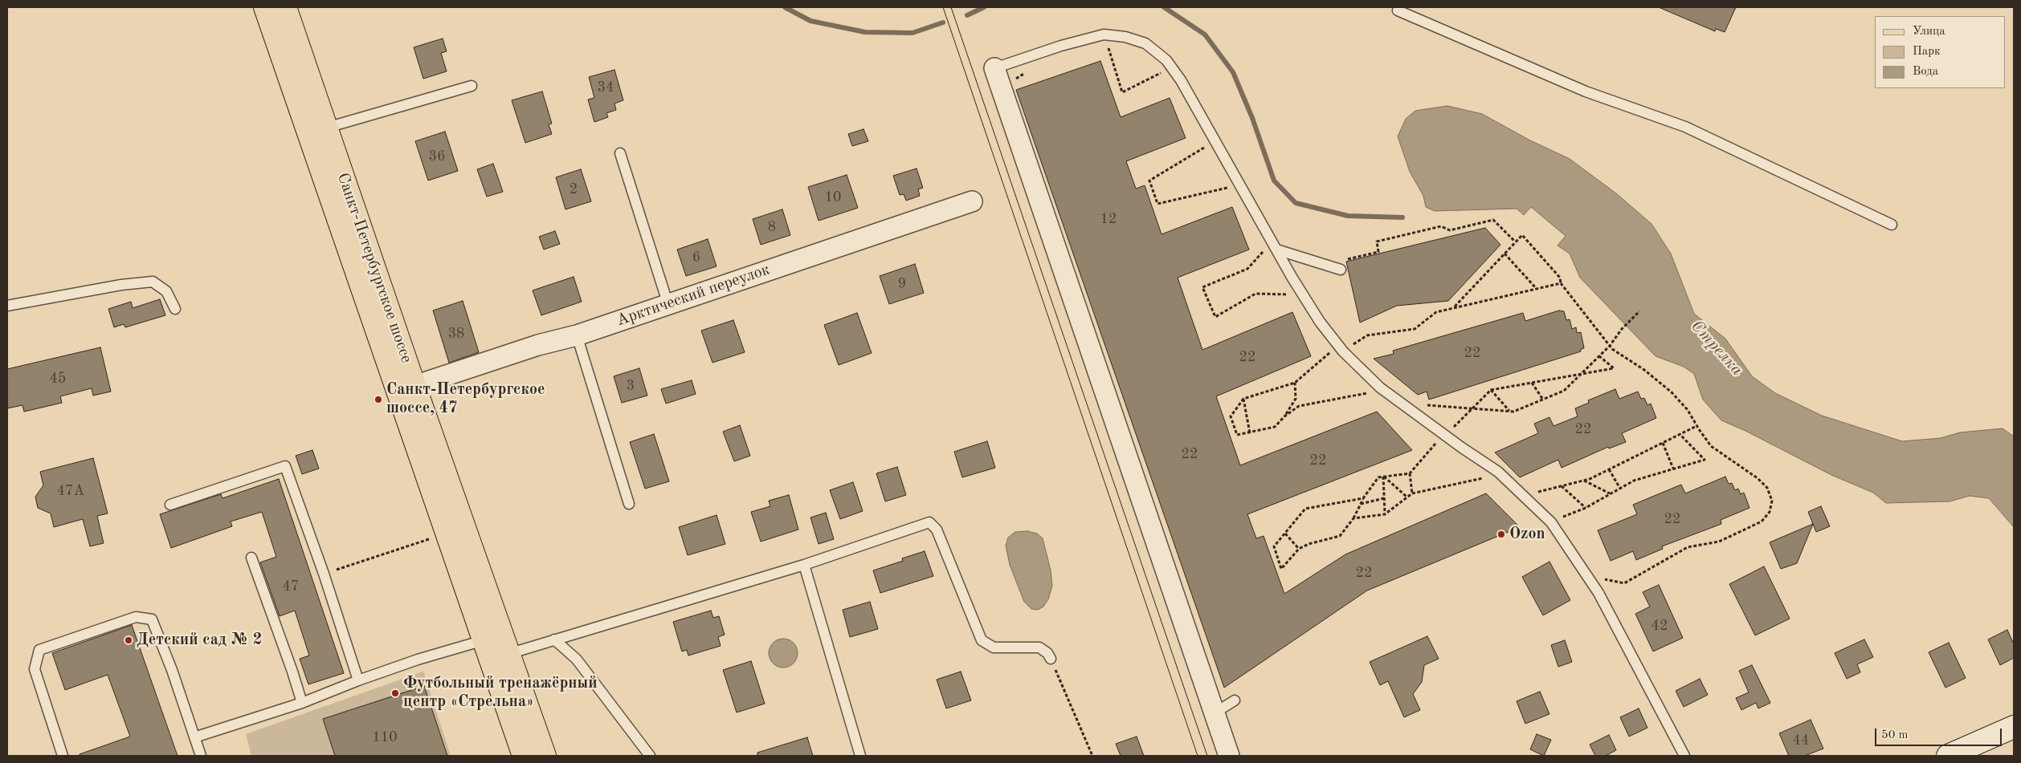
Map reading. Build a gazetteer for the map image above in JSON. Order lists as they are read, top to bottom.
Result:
{
  "streets": {
    "main road": ["Санкт-Петербургское шоссе"],
    "street": ["Арктический переулок"]
  },
  "crossings": [
    ["Санкт-Петербургское шоссе", "Арктический переулок"]
  ],
  "water": ["Стрелка"],
  "places": [
    "Санкт-Петербургское шоссе, 47",
    "Ozon",
    "Детский сад № 2",
    "Футбольный тренажёрный центр «Стрельна»"
  ],
  "house_numbers": [
    "34",
    "36",
    "2",
    "10",
    "12",
    "8",
    "6",
    "9",
    "38",
    "22",
    "22",
    "45",
    "3",
    "22",
    "22",
    "22",
    "47А",
    "22",
    "22",
    "47",
    "42",
    "110",
    "44"
  ],
  "legend": ["Улица", "Парк", "Вода"],
  "scale_bar": "50 m"
}
